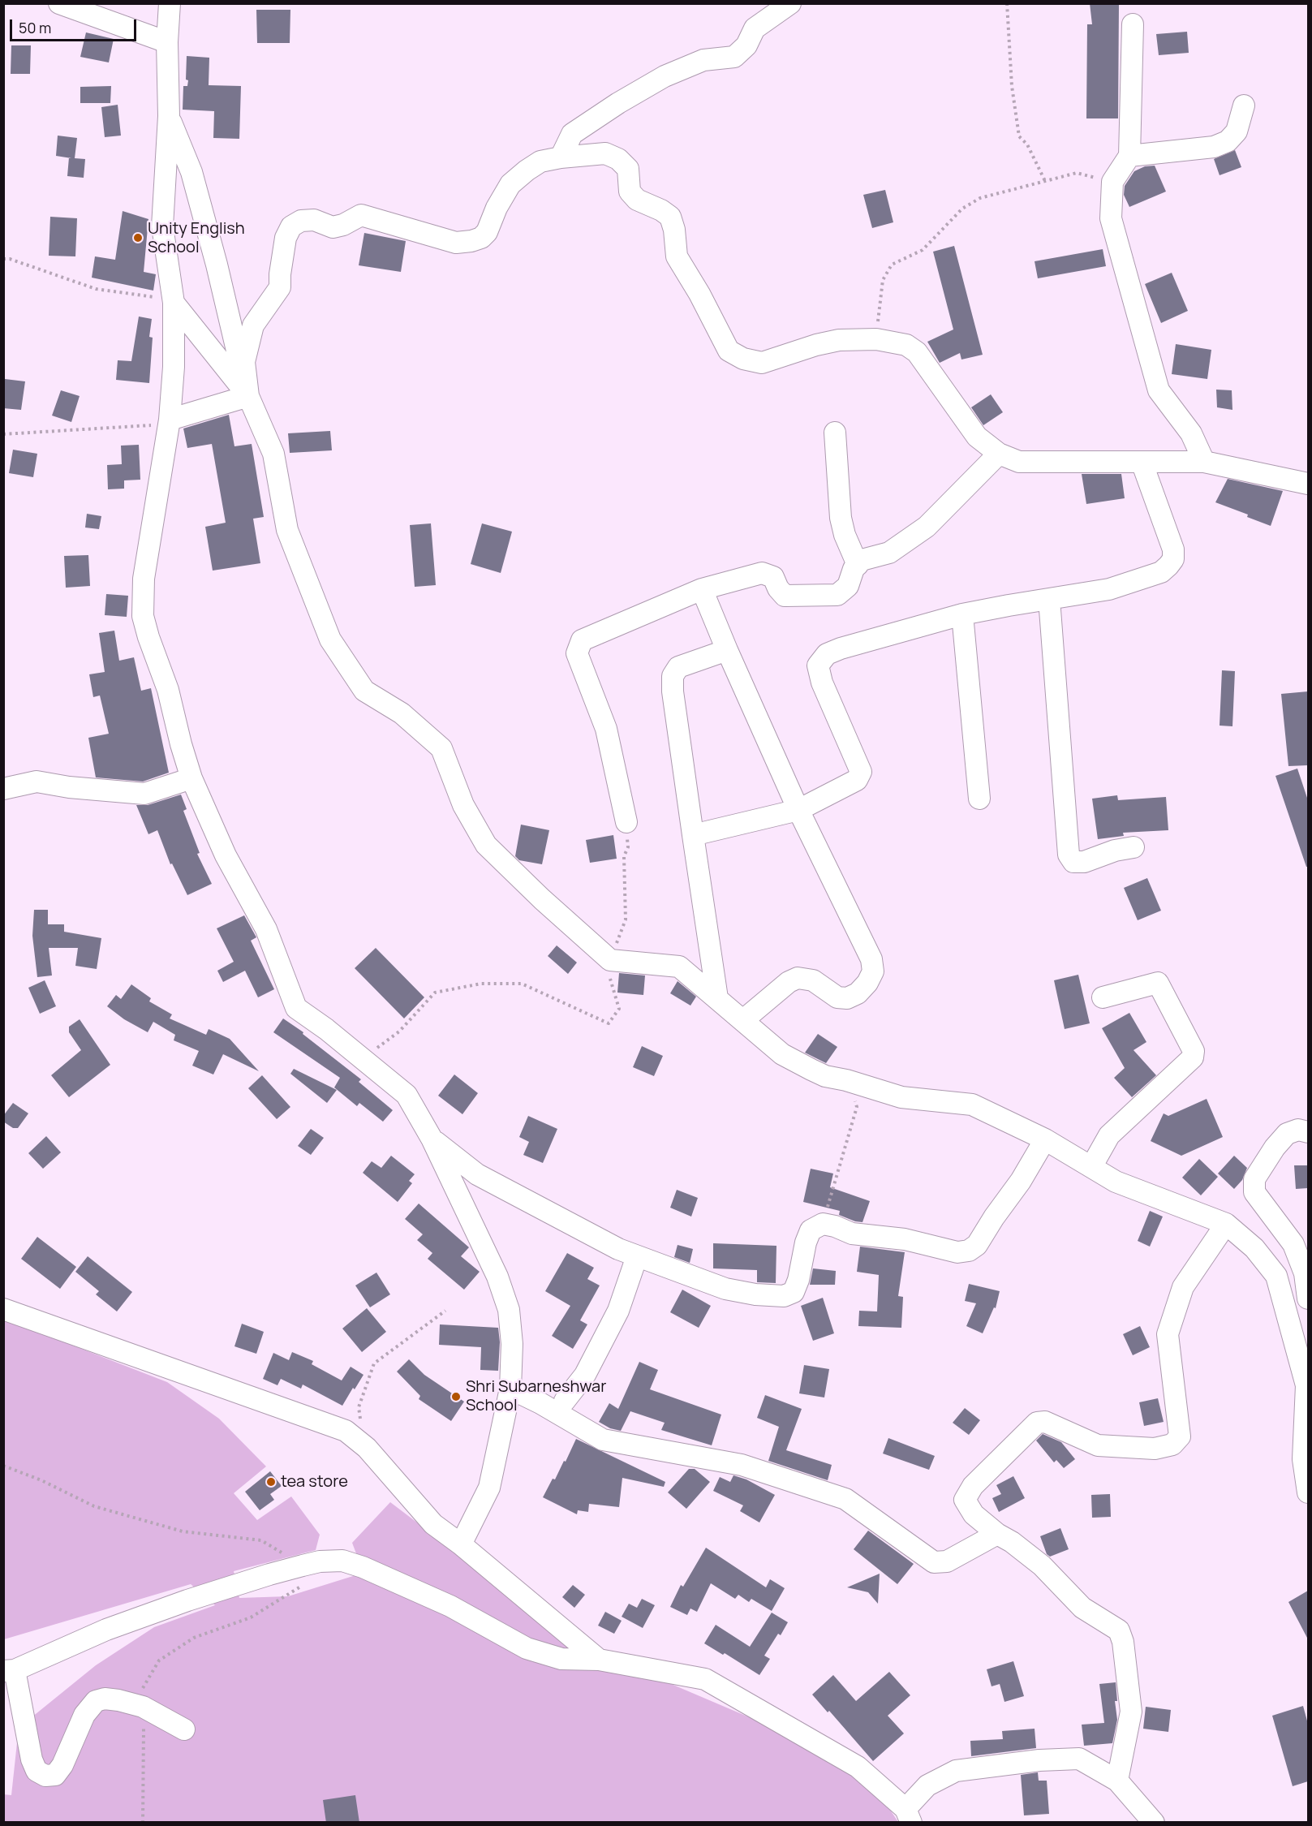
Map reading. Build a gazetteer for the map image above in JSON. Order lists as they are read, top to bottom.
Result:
{
  "places": ["Unity English School", "Shri Subarneshwar School", "tea store"],
  "scale_bar": "50 m"
}
